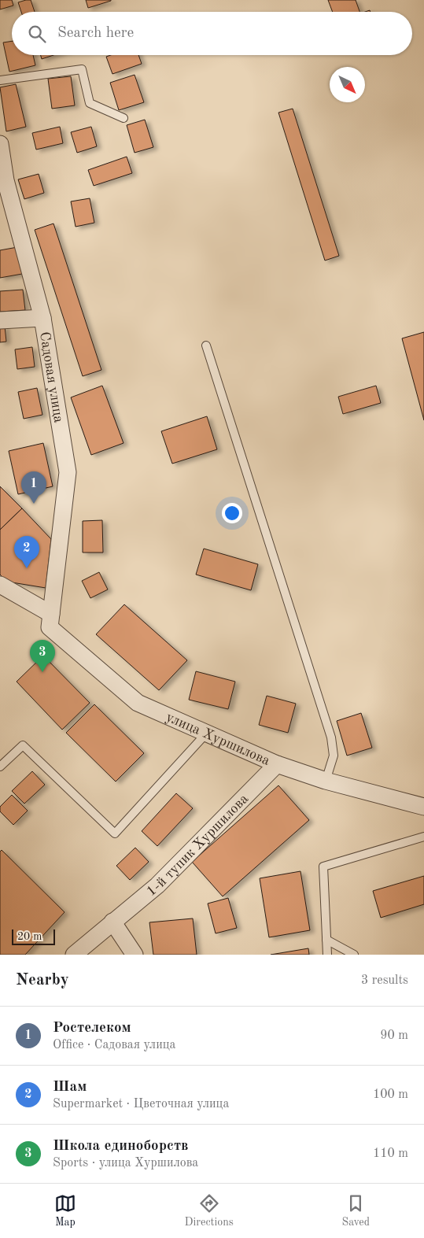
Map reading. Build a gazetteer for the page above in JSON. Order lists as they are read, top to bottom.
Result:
{
  "streets": {
    "street": ["Садовая улица", "улица Хуршилова", "1-й тупик Хуршилова"]
  },
  "crossings": [
    ["Садовая улица", "улица Хуршилова"],
    ["улица Хуршилова", "1-й тупик Хуршилова"]
  ],
  "scale_bar": "20 m",
  "north": "bottom right",
  "page": {
    "search": "Search here",
    "pins": ["1", "2", "3"],
    "scale": "20 m",
    "heading": ["Nearby", "3 results"],
    "list": [
      {
        "mark": "1",
        "name": "Ростелеком",
        "note": "Office · Садовая улица",
        "value": "90 m"
      },
      {
        "mark": "2",
        "name": "Шам",
        "note": "Supermarket · Цветочная улица",
        "value": "100 m"
      },
      {
        "mark": "3",
        "name": "Школа единоборств",
        "note": "Sports · улица Хуршилова",
        "value": "110 m"
      }
    ],
    "nav": ["Map", "Directions", "Saved"]
  }
}
